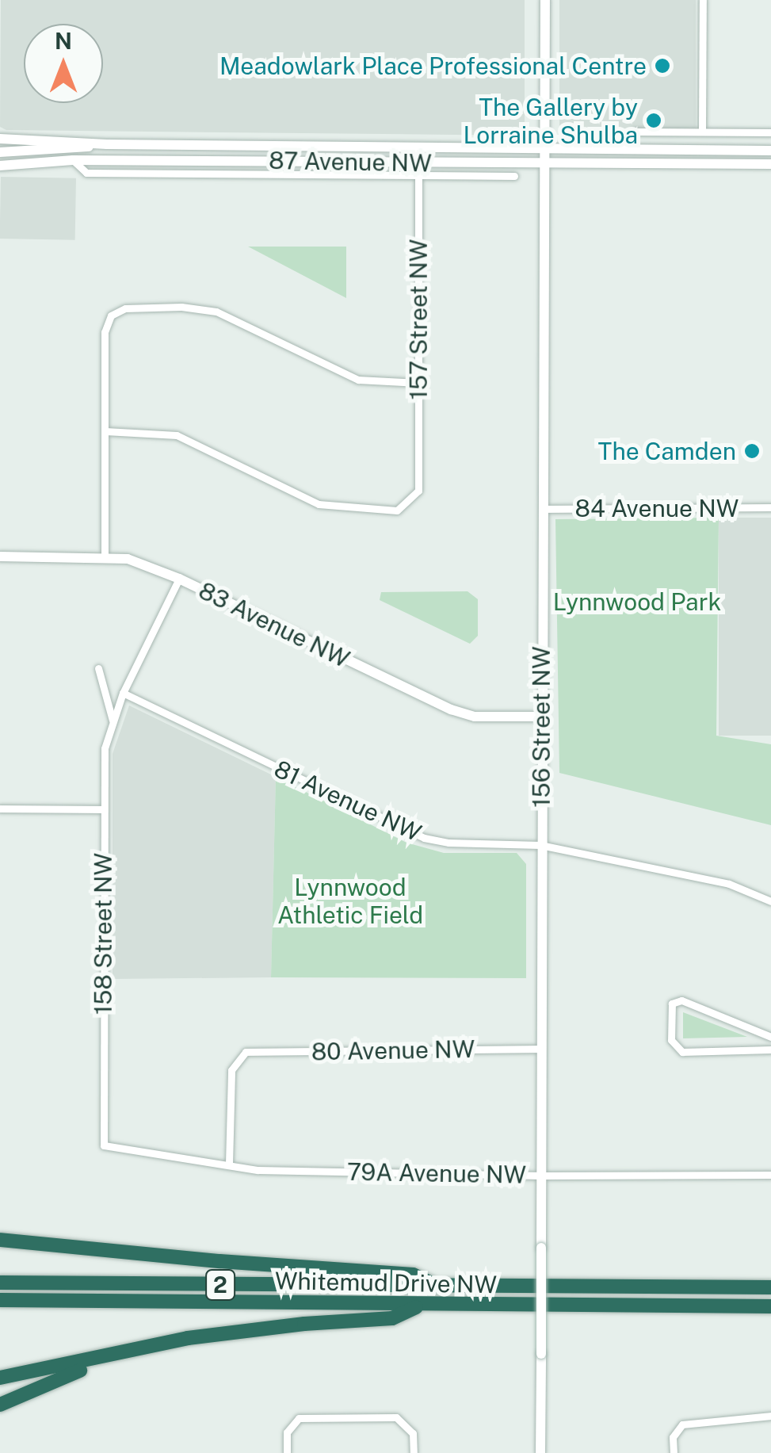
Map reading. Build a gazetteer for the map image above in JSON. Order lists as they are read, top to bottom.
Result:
{
  "streets": {
    "highway": ["Whitemud Drive NW", "2"],
    "street": [
      "87 Avenue NW",
      "157 Street NW",
      "84 Avenue NW",
      "83 Avenue NW",
      "156 Street NW",
      "81 Avenue NW",
      "158 Street NW",
      "80 Avenue NW",
      "79A Avenue NW"
    ]
  },
  "crossings": [
    ["87 Avenue NW", "157 Street NW"],
    ["87 Avenue NW", "156 Street NW"],
    ["84 Avenue NW", "156 Street NW"],
    ["83 Avenue NW", "156 Street NW"],
    ["83 Avenue NW", "158 Street NW"],
    ["156 Street NW", "81 Avenue NW"],
    ["156 Street NW", "80 Avenue NW"],
    ["156 Street NW", "79A Avenue NW"],
    ["81 Avenue NW", "158 Street NW"],
    ["158 Street NW", "79A Avenue NW"],
    ["80 Avenue NW", "79A Avenue NW"]
  ],
  "parks": ["Lynnwood Park", "Lynnwood Athletic Field"],
  "places": ["Meadowlark Place Professional Centre", "The Gallery by Lorraine Shulba", "The Camden"],
  "north": "top"
}
